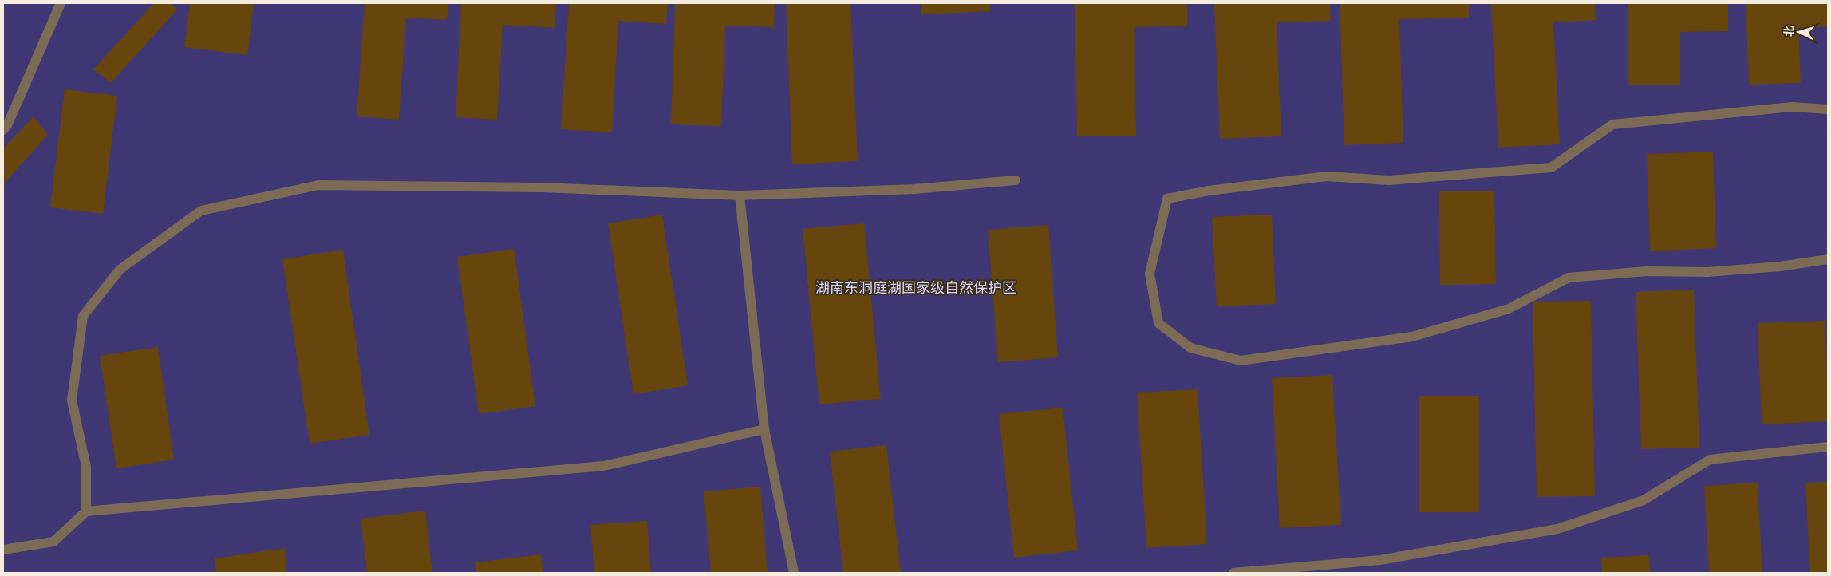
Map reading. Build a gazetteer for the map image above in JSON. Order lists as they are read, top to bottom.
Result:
{
  "parks": ["湖南东洞庭湖国家级自然保护区"],
  "north": "left"
}
